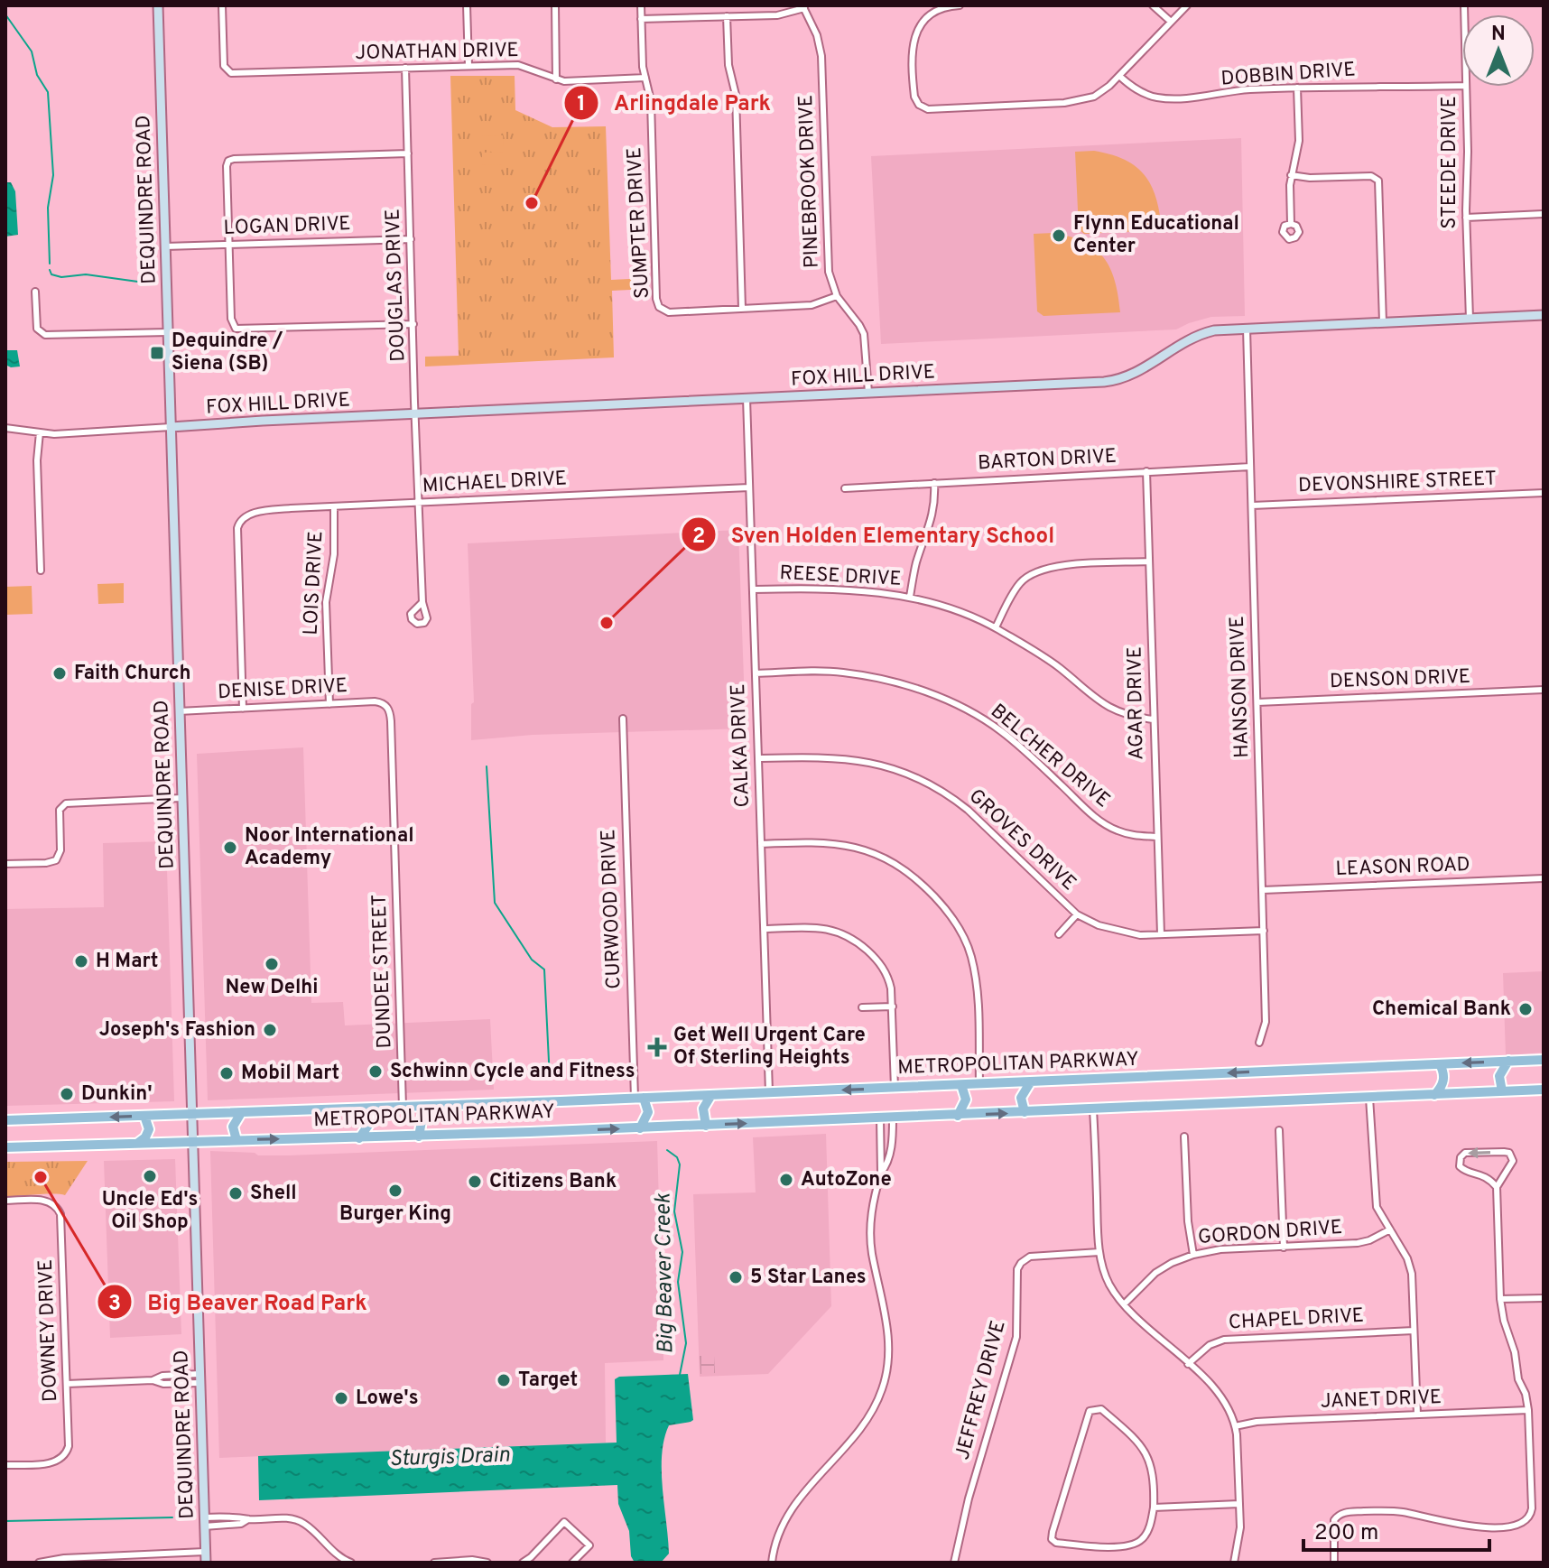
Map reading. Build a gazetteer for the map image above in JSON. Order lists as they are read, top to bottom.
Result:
{
  "streets": {
    "main road": ["DEQUINDRE ROAD", "FOX HILL DRIVE", "METROPOLITAN PARKWAY"],
    "street": [
      "JONATHAN DRIVE",
      "DOBBIN DRIVE",
      "STEEDE DRIVE",
      "PINEBROOK DRIVE",
      "SUMPTER DRIVE",
      "LOGAN DRIVE",
      "DOUGLAS DRIVE",
      "BARTON DRIVE",
      "MICHAEL DRIVE",
      "DEVONSHIRE STREET",
      "REESE DRIVE",
      "LOIS DRIVE",
      "DENSON DRIVE",
      "HANSON DRIVE",
      "DENISE DRIVE",
      "AGAR DRIVE",
      "CALKA DRIVE",
      "BELCHER DRIVE",
      "GROVES DRIVE",
      "LEASON ROAD",
      "CURWOOD DRIVE",
      "DUNDEE STREET",
      "GORDON DRIVE",
      "CHAPEL DRIVE",
      "DOWNEY DRIVE",
      "JEFFREY DRIVE",
      "JANET DRIVE"
    ]
  },
  "crossings": [
    ["JONATHAN DRIVE", "SUMPTER DRIVE"],
    ["JONATHAN DRIVE", "DOUGLAS DRIVE"],
    ["STEEDE DRIVE", "FOX HILL DRIVE"],
    ["PINEBROOK DRIVE", "FOX HILL DRIVE"],
    ["DEQUINDRE ROAD", "LOGAN DRIVE"],
    ["DEQUINDRE ROAD", "FOX HILL DRIVE"],
    ["DEQUINDRE ROAD", "DENISE DRIVE"],
    ["DEQUINDRE ROAD", "METROPOLITAN PARKWAY"],
    ["LOGAN DRIVE", "DOUGLAS DRIVE"],
    ["DOUGLAS DRIVE", "FOX HILL DRIVE"],
    ["DOUGLAS DRIVE", "MICHAEL DRIVE"],
    ["FOX HILL DRIVE", "HANSON DRIVE"],
    ["FOX HILL DRIVE", "CALKA DRIVE"],
    ["BARTON DRIVE", "HANSON DRIVE"],
    ["BARTON DRIVE", "AGAR DRIVE"],
    ["MICHAEL DRIVE", "LOIS DRIVE"],
    ["MICHAEL DRIVE", "DENISE DRIVE"],
    ["MICHAEL DRIVE", "CALKA DRIVE"],
    ["DEVONSHIRE STREET", "HANSON DRIVE"],
    ["REESE DRIVE", "AGAR DRIVE"],
    ["REESE DRIVE", "CALKA DRIVE"],
    ["LOIS DRIVE", "DENISE DRIVE"],
    ["DENSON DRIVE", "HANSON DRIVE"],
    ["HANSON DRIVE", "GROVES DRIVE"],
    ["HANSON DRIVE", "LEASON ROAD"],
    ["DENISE DRIVE", "DUNDEE STREET"],
    ["AGAR DRIVE", "BELCHER DRIVE"],
    ["AGAR DRIVE", "GROVES DRIVE"],
    ["CALKA DRIVE", "BELCHER DRIVE"],
    ["CALKA DRIVE", "GROVES DRIVE"],
    ["CALKA DRIVE", "METROPOLITAN PARKWAY"],
    ["CURWOOD DRIVE", "METROPOLITAN PARKWAY"],
    ["DUNDEE STREET", "METROPOLITAN PARKWAY"]
  ],
  "water": ["Big Beaver Creek", "Sturgis Drain"],
  "places": {
    "other": [
      "Arlingdale Park",
      "Flynn Educational Center",
      "Sven Holden Elementary School",
      "Faith Church",
      "Noor International Academy",
      "H Mart",
      "New Delhi",
      "Chemical Bank",
      "Joseph's Fashion",
      "Schwinn Cycle and Fitness",
      "Mobil Mart",
      "Dunkin'",
      "Uncle Ed's Oil Shop",
      "Big Beaver Road Park",
      "AutoZone",
      "Citizens Bank",
      "Burger King",
      "Shell",
      "5 Star Lanes",
      "Target",
      "Lowe's"
    ],
    "transit": ["Dequindre / Siena (SB)"],
    "health": ["Get Well Urgent Care Of Sterling Heights"]
  },
  "scale_bar": "200 m",
  "north": "top"
}
